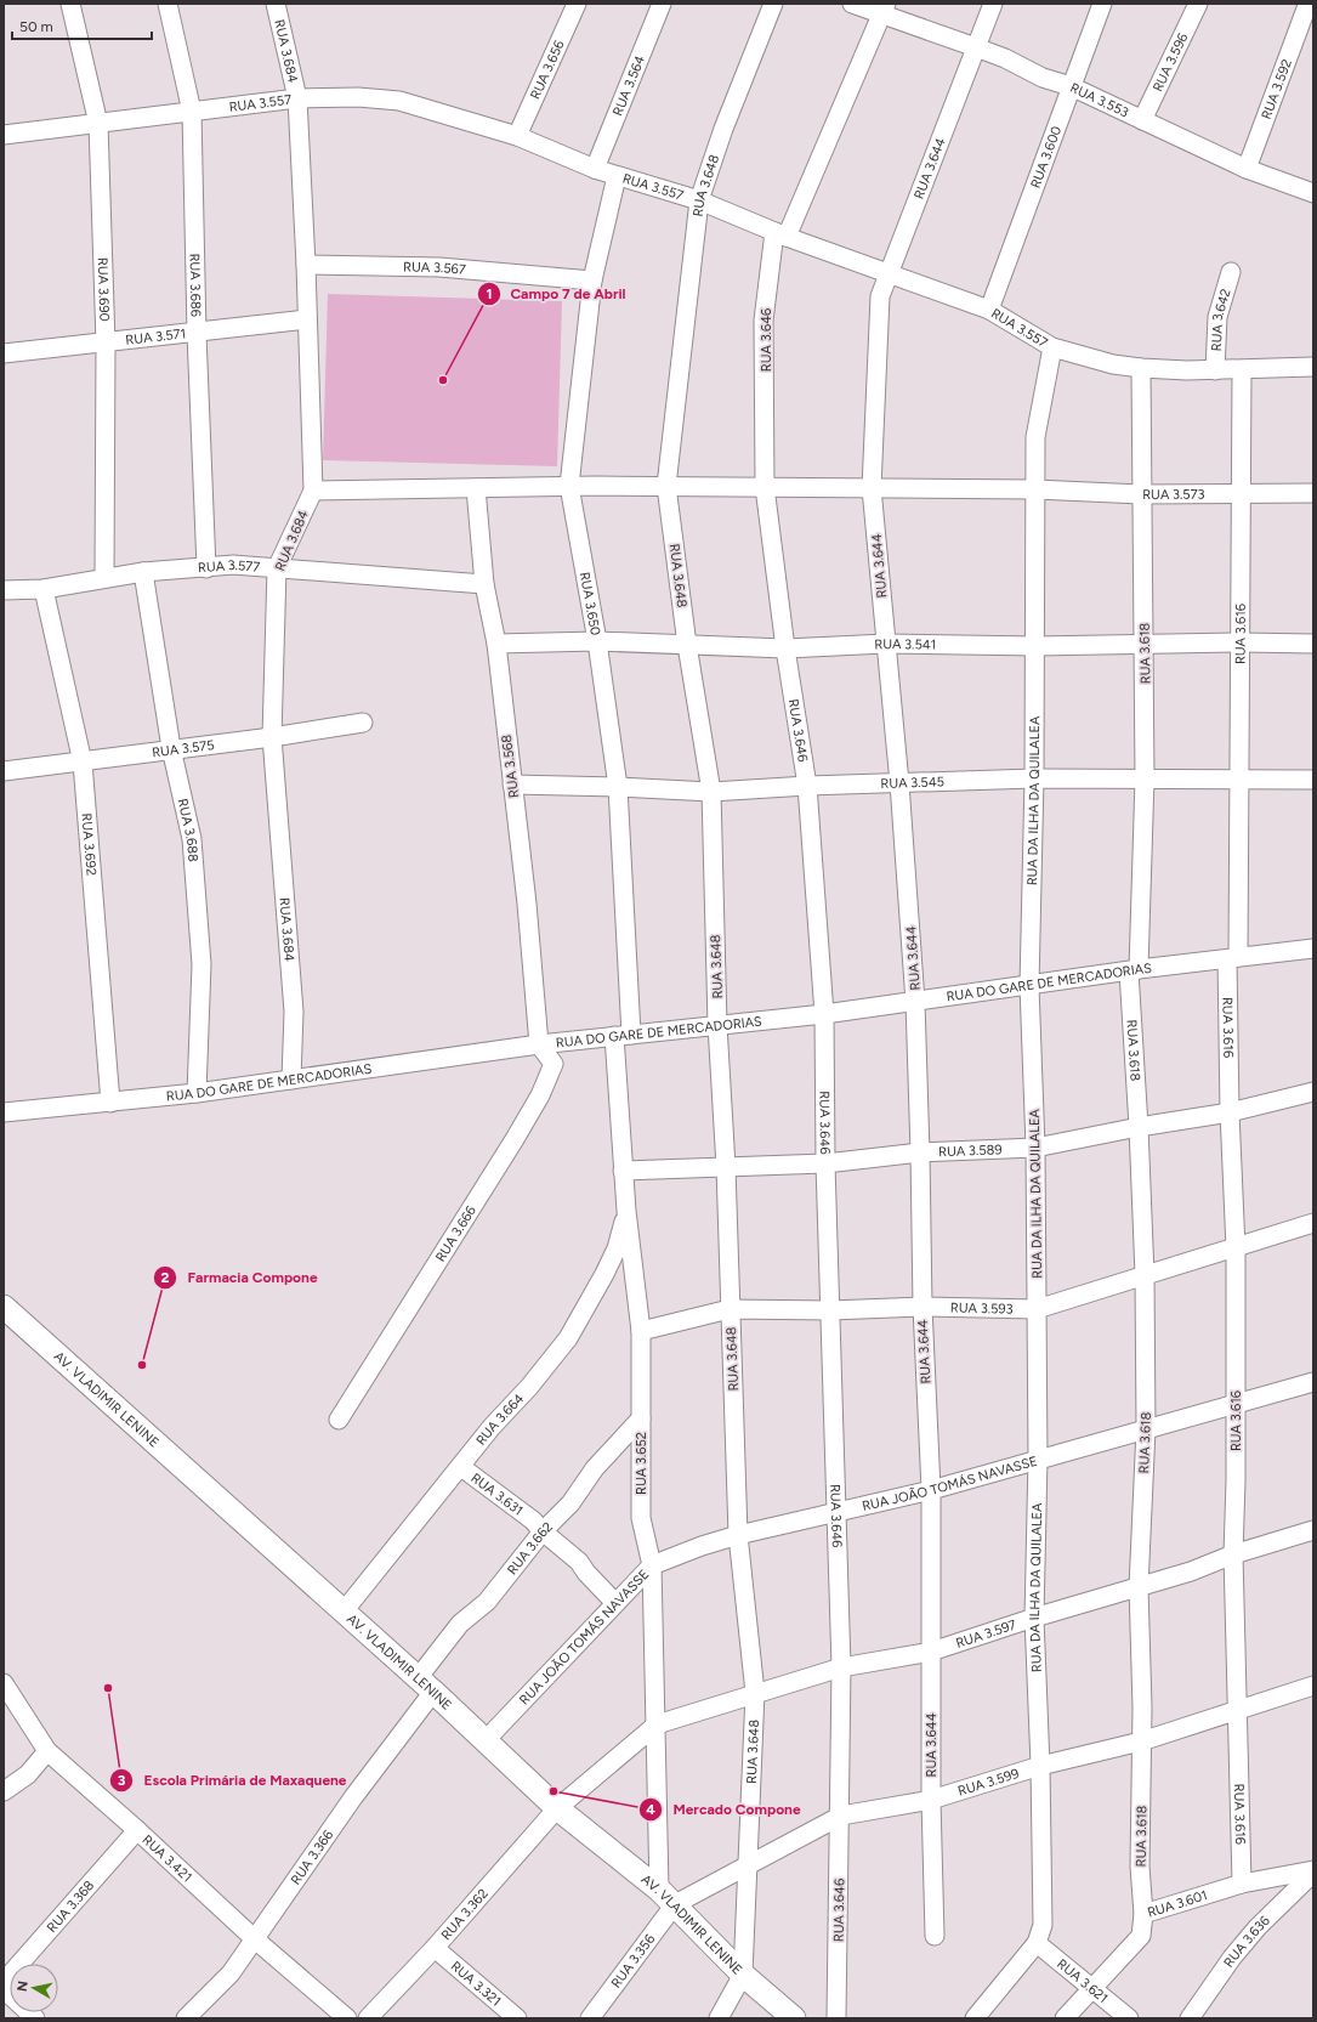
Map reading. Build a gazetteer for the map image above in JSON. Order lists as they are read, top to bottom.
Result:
{
  "streets": {
    "main road": ["AV. VLADIMIR LENINE"],
    "street": [
      "RUA 3.684",
      "RUA 3.596",
      "RUA 3.656",
      "RUA 3.564",
      "RUA 3.592",
      "RUA 3.553",
      "RUA 3.557",
      "RUA 3.600",
      "RUA 3.644",
      "RUA 3.648",
      "RUA 3.567",
      "RUA 3.686",
      "RUA 3.690",
      "RUA 3.642",
      "RUA 3.571",
      "RUA 3.646",
      "RUA 3.573",
      "RUA 3.577",
      "RUA 3.650",
      "RUA 3.616",
      "RUA 3.541",
      "RUA 3.618",
      "RUA 3.575",
      "RUA 3.568",
      "RUA 3.545",
      "RUA DA ILHA DA QUILALEA",
      "RUA 3.688",
      "RUA 3.692",
      "RUA DO GARE DE MERCADORIAS",
      "RUA 3.589",
      "RUA 3.666",
      "RUA 3.593",
      "RUA 3.664",
      "RUA 3.652",
      "RUA JOÃO TOMÁS NAVASSE",
      "RUA 3.631",
      "RUA 3.662",
      "RUA 3.597",
      "RUA 3.599",
      "RUA 3.366",
      "RUA 3.421",
      "RUA 3.601",
      "RUA 3.368",
      "RUA 3.362",
      "RUA 3.636",
      "RUA 3.356",
      "RUA 3.621",
      "RUA 3.321"
    ]
  },
  "crossings": [
    ["RUA 3.684", "RUA 3.557"],
    ["RUA 3.684", "RUA 3.567"],
    ["RUA 3.684", "RUA 3.571"],
    ["RUA 3.684", "RUA 3.573"],
    ["RUA 3.684", "RUA 3.577"],
    ["RUA 3.684", "RUA 3.575"],
    ["RUA 3.684", "RUA DO GARE DE MERCADORIAS"],
    ["RUA 3.596", "RUA 3.553"],
    ["RUA 3.656", "RUA 3.557"],
    ["RUA 3.564", "RUA 3.557"],
    ["RUA 3.592", "RUA 3.553"],
    ["RUA 3.553", "RUA 3.600"],
    ["RUA 3.553", "RUA 3.644"],
    ["RUA 3.553", "RUA 3.646"],
    ["RUA 3.557", "RUA 3.600"],
    ["RUA 3.557", "RUA 3.644"],
    ["RUA 3.557", "RUA 3.648"],
    ["RUA 3.557", "RUA 3.686"],
    ["RUA 3.557", "RUA 3.690"],
    ["RUA 3.557", "RUA 3.642"],
    ["RUA 3.557", "RUA 3.646"],
    ["RUA 3.557", "RUA 3.650"],
    ["RUA 3.557", "RUA 3.616"],
    ["RUA 3.557", "RUA 3.618"],
    ["RUA 3.557", "RUA DA ILHA DA QUILALEA"],
    ["RUA 3.644", "RUA 3.573"],
    ["RUA 3.644", "RUA 3.541"],
    ["RUA 3.644", "RUA 3.545"],
    ["RUA 3.644", "RUA DO GARE DE MERCADORIAS"],
    ["RUA 3.644", "RUA 3.589"],
    ["RUA 3.644", "RUA 3.593"],
    ["RUA 3.644", "RUA JOÃO TOMÁS NAVASSE"],
    ["RUA 3.644", "RUA 3.597"],
    ["RUA 3.644", "RUA 3.599"],
    ["RUA 3.648", "RUA 3.573"],
    ["RUA 3.648", "RUA 3.541"],
    ["RUA 3.648", "RUA 3.545"],
    ["RUA 3.648", "RUA DO GARE DE MERCADORIAS"],
    ["RUA 3.648", "RUA 3.589"],
    ["RUA 3.648", "RUA 3.593"],
    ["RUA 3.648", "AV. VLADIMIR LENINE"],
    ["RUA 3.648", "RUA JOÃO TOMÁS NAVASSE"],
    ["RUA 3.648", "RUA 3.597"],
    ["RUA 3.648", "RUA 3.599"],
    ["RUA 3.567", "RUA 3.650"],
    ["RUA 3.686", "RUA 3.571"],
    ["RUA 3.686", "RUA 3.577"],
    ["RUA 3.690", "RUA 3.571"],
    ["RUA 3.690", "RUA 3.577"],
    ["RUA 3.646", "RUA 3.573"],
    ["RUA 3.646", "RUA 3.541"],
    ["RUA 3.646", "RUA 3.545"],
    ["RUA 3.646", "RUA DO GARE DE MERCADORIAS"],
    ["RUA 3.646", "RUA 3.589"],
    ["RUA 3.646", "RUA 3.593"],
    ["RUA 3.646", "RUA JOÃO TOMÁS NAVASSE"],
    ["RUA 3.646", "RUA 3.597"],
    ["RUA 3.646", "RUA 3.599"],
    ["RUA 3.573", "RUA 3.650"],
    ["RUA 3.573", "RUA 3.616"],
    ["RUA 3.573", "RUA 3.618"],
    ["RUA 3.573", "RUA 3.568"],
    ["RUA 3.573", "RUA DA ILHA DA QUILALEA"],
    ["RUA 3.577", "RUA 3.568"],
    ["RUA 3.577", "RUA 3.688"],
    ["RUA 3.577", "RUA 3.692"],
    ["RUA 3.650", "RUA 3.541"],
    ["RUA 3.650", "RUA 3.545"],
    ["RUA 3.650", "RUA DO GARE DE MERCADORIAS"],
    ["RUA 3.650", "RUA 3.652"],
    ["RUA 3.616", "RUA 3.541"],
    ["RUA 3.616", "RUA 3.545"],
    ["RUA 3.616", "RUA DO GARE DE MERCADORIAS"],
    ["RUA 3.616", "RUA 3.589"],
    ["RUA 3.616", "RUA 3.593"],
    ["RUA 3.616", "RUA JOÃO TOMÁS NAVASSE"],
    ["RUA 3.616", "RUA 3.597"],
    ["RUA 3.616", "RUA 3.599"],
    ["RUA 3.616", "RUA 3.601"],
    ["RUA 3.541", "RUA 3.618"],
    ["RUA 3.541", "RUA 3.568"],
    ["RUA 3.541", "RUA DA ILHA DA QUILALEA"],
    ["RUA 3.618", "RUA 3.545"],
    ["RUA 3.618", "RUA DO GARE DE MERCADORIAS"],
    ["RUA 3.618", "RUA 3.589"],
    ["RUA 3.618", "RUA 3.593"],
    ["RUA 3.618", "RUA JOÃO TOMÁS NAVASSE"],
    ["RUA 3.618", "RUA 3.597"],
    ["RUA 3.618", "RUA 3.599"],
    ["RUA 3.618", "RUA 3.601"],
    ["RUA 3.575", "RUA 3.688"],
    ["RUA 3.575", "RUA 3.692"],
    ["RUA 3.568", "RUA 3.545"],
    ["RUA 3.568", "RUA DO GARE DE MERCADORIAS"],
    ["RUA 3.568", "RUA 3.666"],
    ["RUA 3.545", "RUA DA ILHA DA QUILALEA"],
    ["RUA DA ILHA DA QUILALEA", "RUA DO GARE DE MERCADORIAS"],
    ["RUA DA ILHA DA QUILALEA", "RUA 3.589"],
    ["RUA DA ILHA DA QUILALEA", "RUA 3.593"],
    ["RUA DA ILHA DA QUILALEA", "RUA JOÃO TOMÁS NAVASSE"],
    ["RUA DA ILHA DA QUILALEA", "RUA 3.597"],
    ["RUA DA ILHA DA QUILALEA", "RUA 3.599"],
    ["RUA DA ILHA DA QUILALEA", "RUA 3.621"],
    ["RUA 3.688", "RUA DO GARE DE MERCADORIAS"],
    ["RUA 3.692", "RUA DO GARE DE MERCADORIAS"],
    ["RUA DO GARE DE MERCADORIAS", "RUA 3.666"],
    ["RUA DO GARE DE MERCADORIAS", "RUA 3.652"],
    ["RUA 3.589", "RUA 3.652"],
    ["RUA 3.593", "RUA 3.652"],
    ["AV. VLADIMIR LENINE", "RUA 3.664"],
    ["AV. VLADIMIR LENINE", "RUA 3.652"],
    ["AV. VLADIMIR LENINE", "RUA JOÃO TOMÁS NAVASSE"],
    ["AV. VLADIMIR LENINE", "RUA 3.662"],
    ["AV. VLADIMIR LENINE", "RUA 3.599"],
    ["AV. VLADIMIR LENINE", "RUA 3.366"],
    ["AV. VLADIMIR LENINE", "RUA 3.362"],
    ["AV. VLADIMIR LENINE", "RUA 3.356"],
    ["RUA 3.664", "RUA 3.652"],
    ["RUA 3.664", "RUA 3.631"],
    ["RUA 3.652", "RUA JOÃO TOMÁS NAVASSE"],
    ["RUA 3.652", "RUA 3.662"],
    ["RUA 3.652", "RUA 3.597"],
    ["RUA 3.652", "RUA 3.599"],
    ["RUA 3.652", "RUA 3.362"],
    ["RUA 3.652", "RUA 3.356"],
    ["RUA JOÃO TOMÁS NAVASSE", "RUA 3.631"],
    ["RUA 3.631", "RUA 3.662"],
    ["RUA 3.662", "RUA 3.366"],
    ["RUA 3.597", "RUA 3.362"],
    ["RUA 3.599", "RUA 3.356"],
    ["RUA 3.366", "RUA 3.421"],
    ["RUA 3.421", "RUA 3.368"],
    ["RUA 3.601", "RUA 3.636"],
    ["RUA 3.601", "RUA 3.621"],
    ["RUA 3.362", "RUA 3.321"]
  ],
  "places": [
    "Campo 7 de Abril",
    "Farmacia Compone",
    "Escola Primária de Maxaquene",
    "Mercado Compone"
  ],
  "scale_bar": "50 m",
  "north": "left"
}
